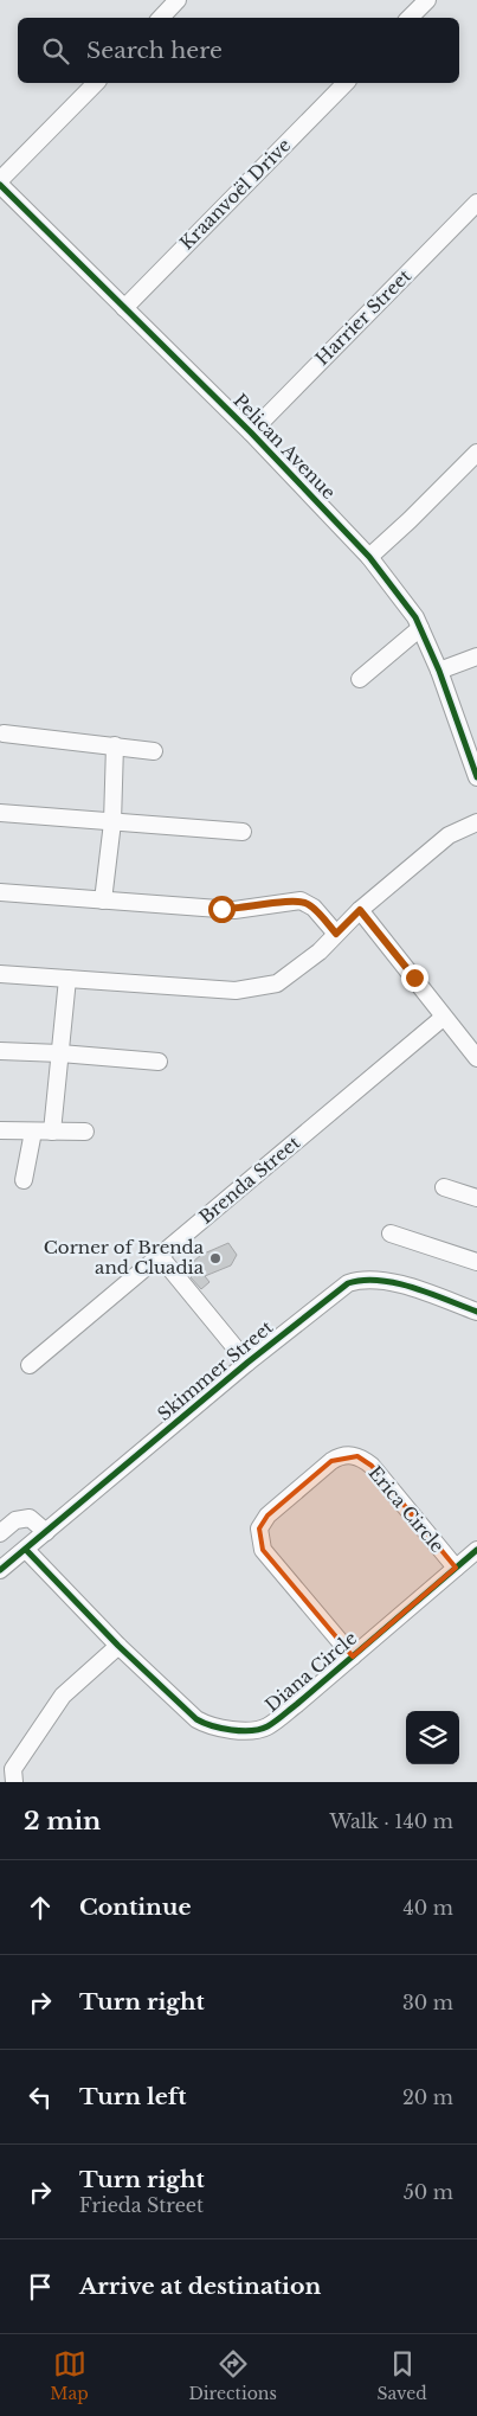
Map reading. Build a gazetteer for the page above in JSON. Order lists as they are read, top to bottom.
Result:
{
  "streets": {
    "street": [
      "Kraanvoël Drive",
      "Harrier Street",
      "Pelican Avenue",
      "Brenda Street",
      "Skimmer Street",
      "Erica Circle",
      "Diana Circle"
    ]
  },
  "crossings": [
    ["Kraanvoël Drive", "Pelican Avenue"],
    ["Harrier Street", "Pelican Avenue"],
    ["Skimmer Street", "Diana Circle"],
    ["Erica Circle", "Diana Circle"]
  ],
  "places": ["Corner of Brenda and Cluadia"],
  "page": {
    "search": "Search here",
    "heading": ["2 min", "Walk · 140 m"],
    "list": [
      ["Continue", "40 m"],
      ["Turn right", "30 m"],
      ["Turn left", "20 m"],
      ["Turn right", "Frieda Street", "50 m"],
      "Arrive at destination"
    ],
    "nav": ["Map", "Directions", "Saved"]
  }
}
